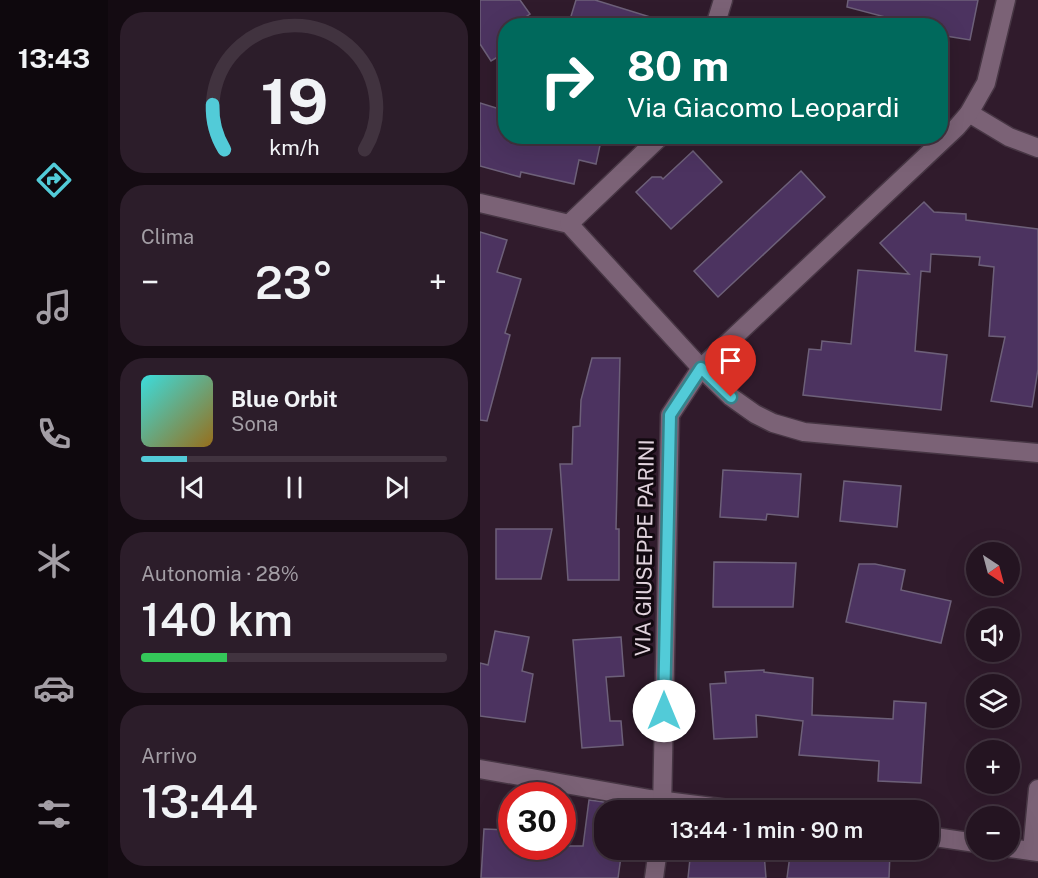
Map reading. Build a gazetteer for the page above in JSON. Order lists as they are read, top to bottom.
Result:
{
  "streets": {
    "street": ["VIA GIUSEPPE PARINI"]
  },
  "north": "bottom right",
  "page": {
    "tabs": "13:43",
    "turn": ["80 m", "Via Giacomo Leopardi"],
    "tile": [
      "Clima",
      ["Autonomia · 28%", "140 km"],
      ["Arrivo", "13:44"]
    ],
    "heat": ["−", "23°", "+"],
    "song": ["Blue Orbit", "Sona"],
    "map_buttons": ["+", "−"],
    "limit": "30",
    "trip": "13:44 · 1 min · 90 m",
    "gauge": ["19", "km/h"]
  }
}
